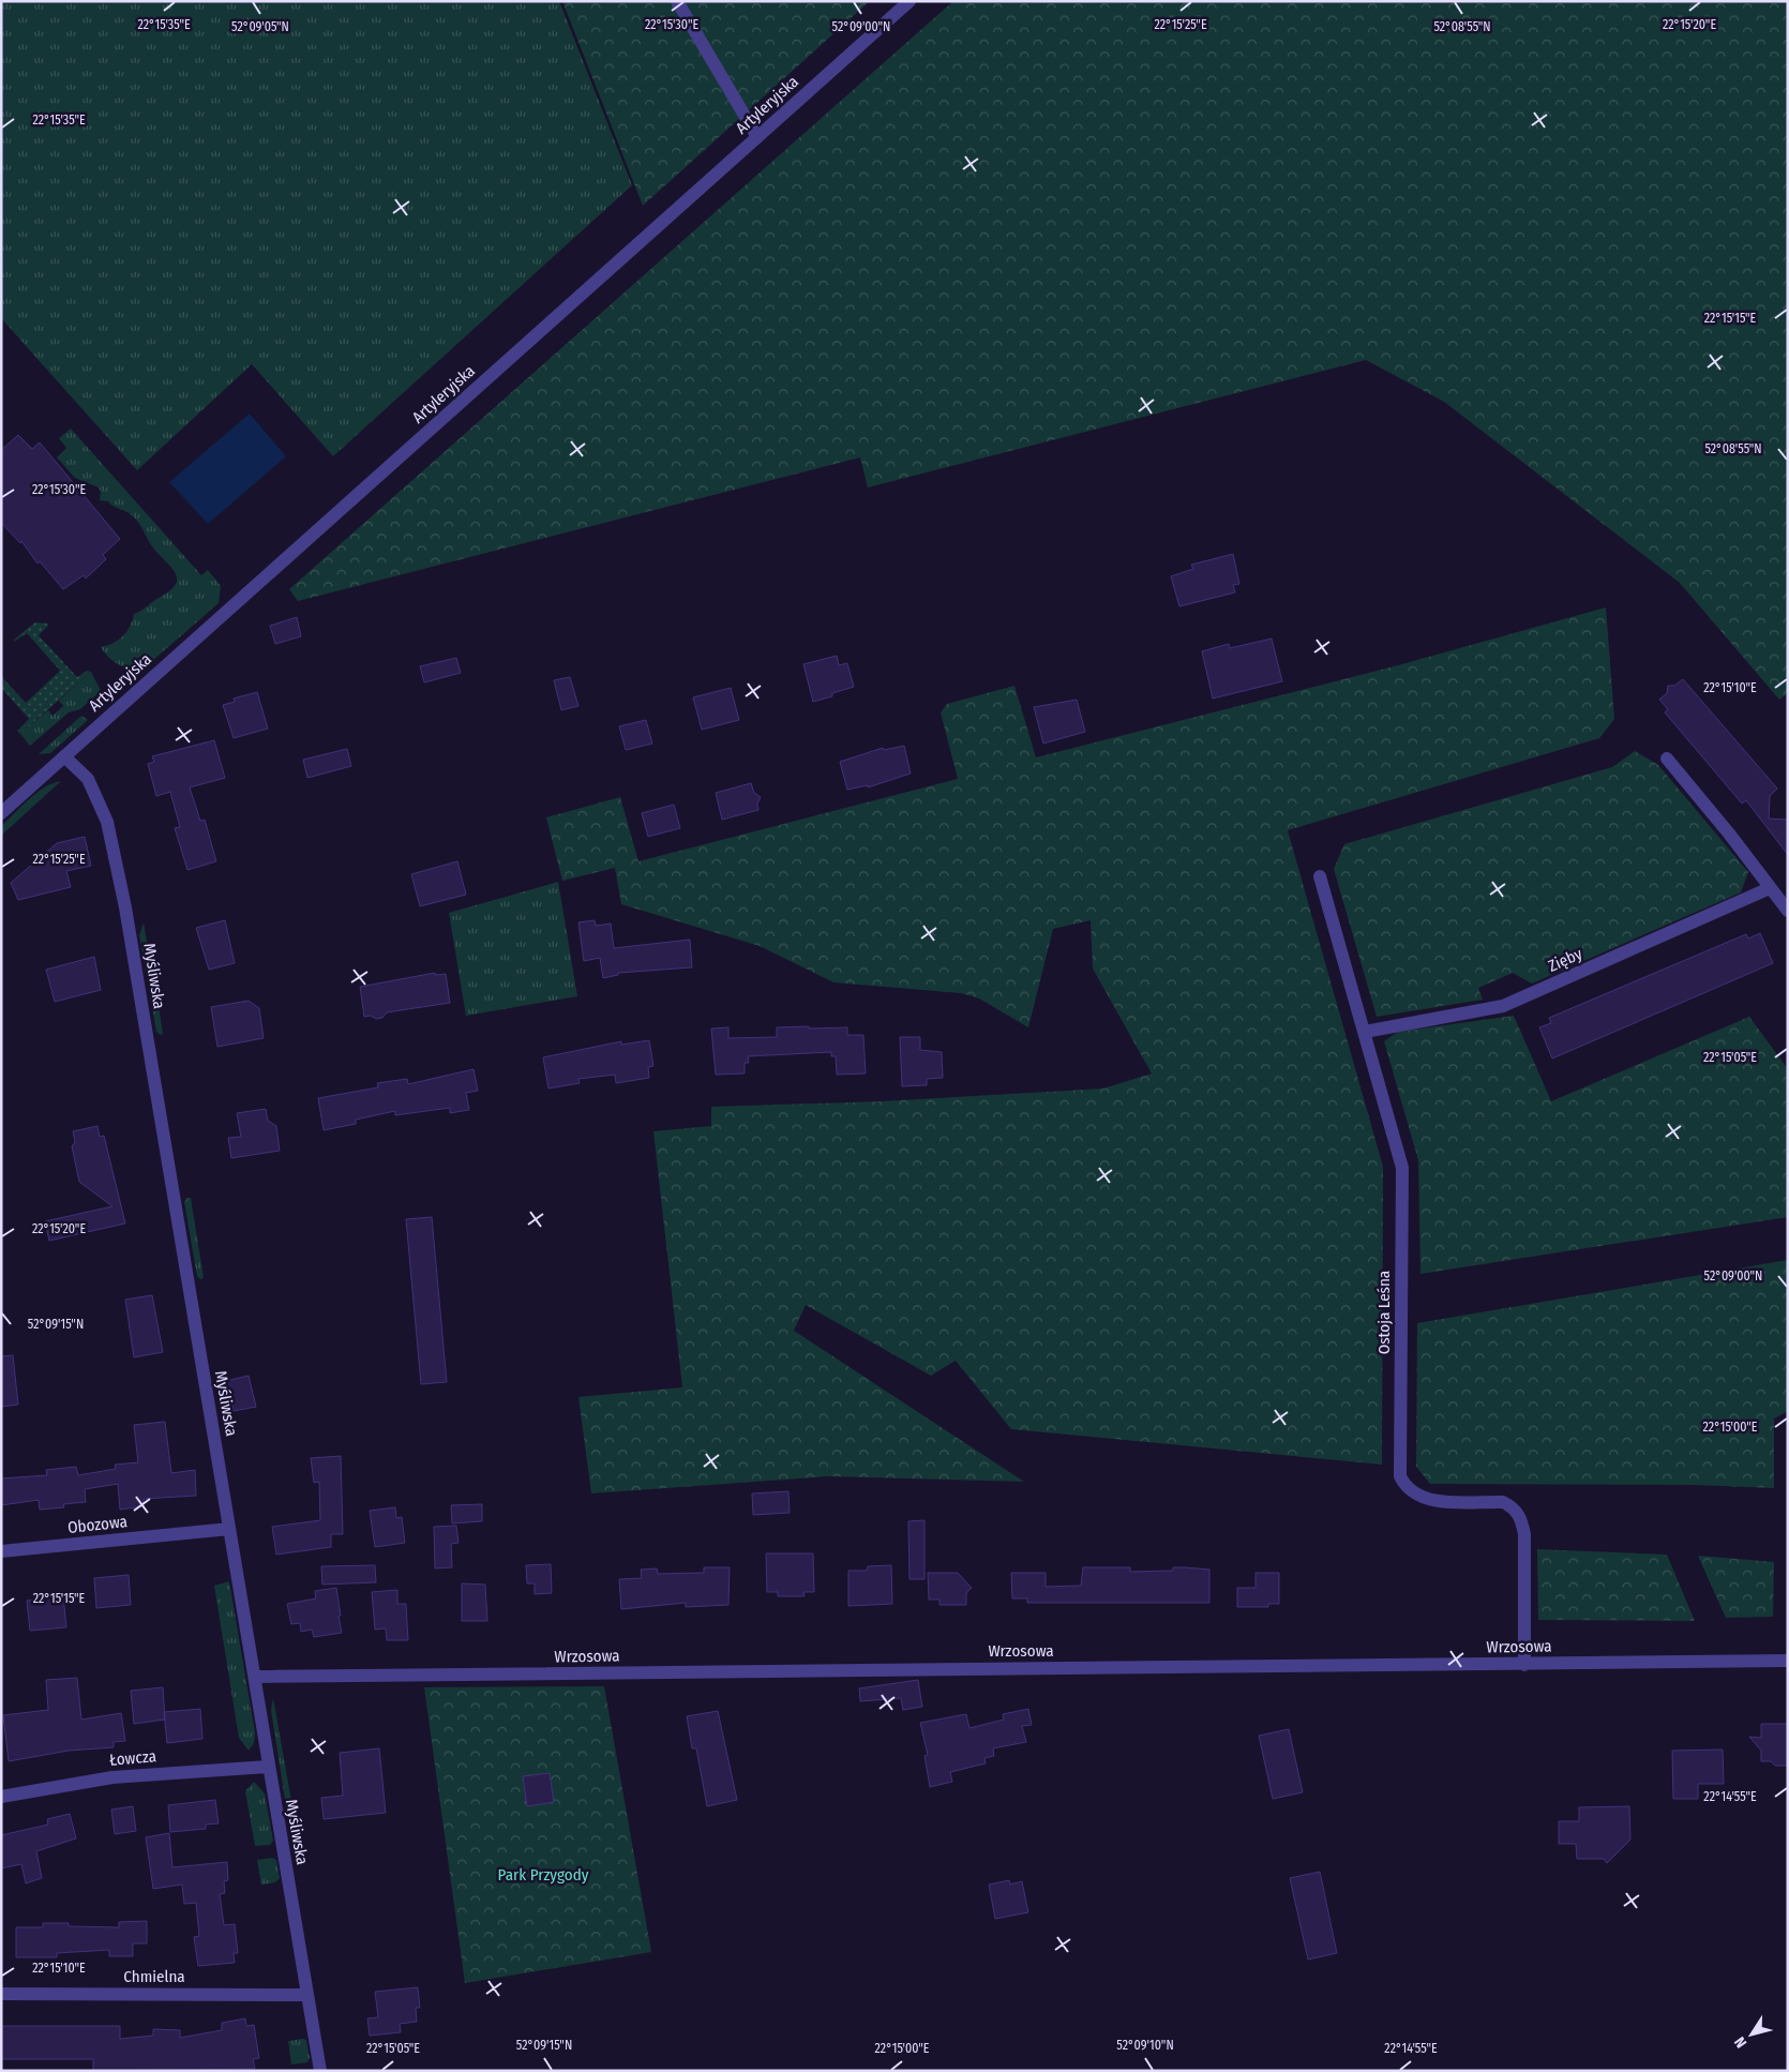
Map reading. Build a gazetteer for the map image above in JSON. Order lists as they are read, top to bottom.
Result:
{
  "streets": {
    "street": [
      "Artyleryjska",
      "Zięby",
      "Myśliwska",
      "Ostoja Leśna",
      "Obozowa",
      "Wrzosowa",
      "Łowcza",
      "Chmielna"
    ]
  },
  "crossings": [
    ["Artyleryjska", "Myśliwska"],
    ["Zięby", "Ostoja Leśna"],
    ["Myśliwska", "Obozowa"],
    ["Myśliwska", "Wrzosowa"],
    ["Myśliwska", "Łowcza"],
    ["Myśliwska", "Chmielna"],
    ["Ostoja Leśna", "Wrzosowa"]
  ],
  "parks": ["Park Przygody"],
  "north": "bottom left",
  "coordinates": [
    "22°15'35\"E",
    "22°15'30\"E",
    "22°15'25\"E",
    "22°15'20\"E",
    "52°09'05\"N",
    "52°09'00\"N",
    "52°08'55\"N",
    "22°15'15\"E",
    "22°15'10\"E",
    "22°15'05\"E",
    "52°09'15\"N",
    "22°15'00\"E",
    "22°14'55\"E",
    "52°09'10\"N"
  ]
}
